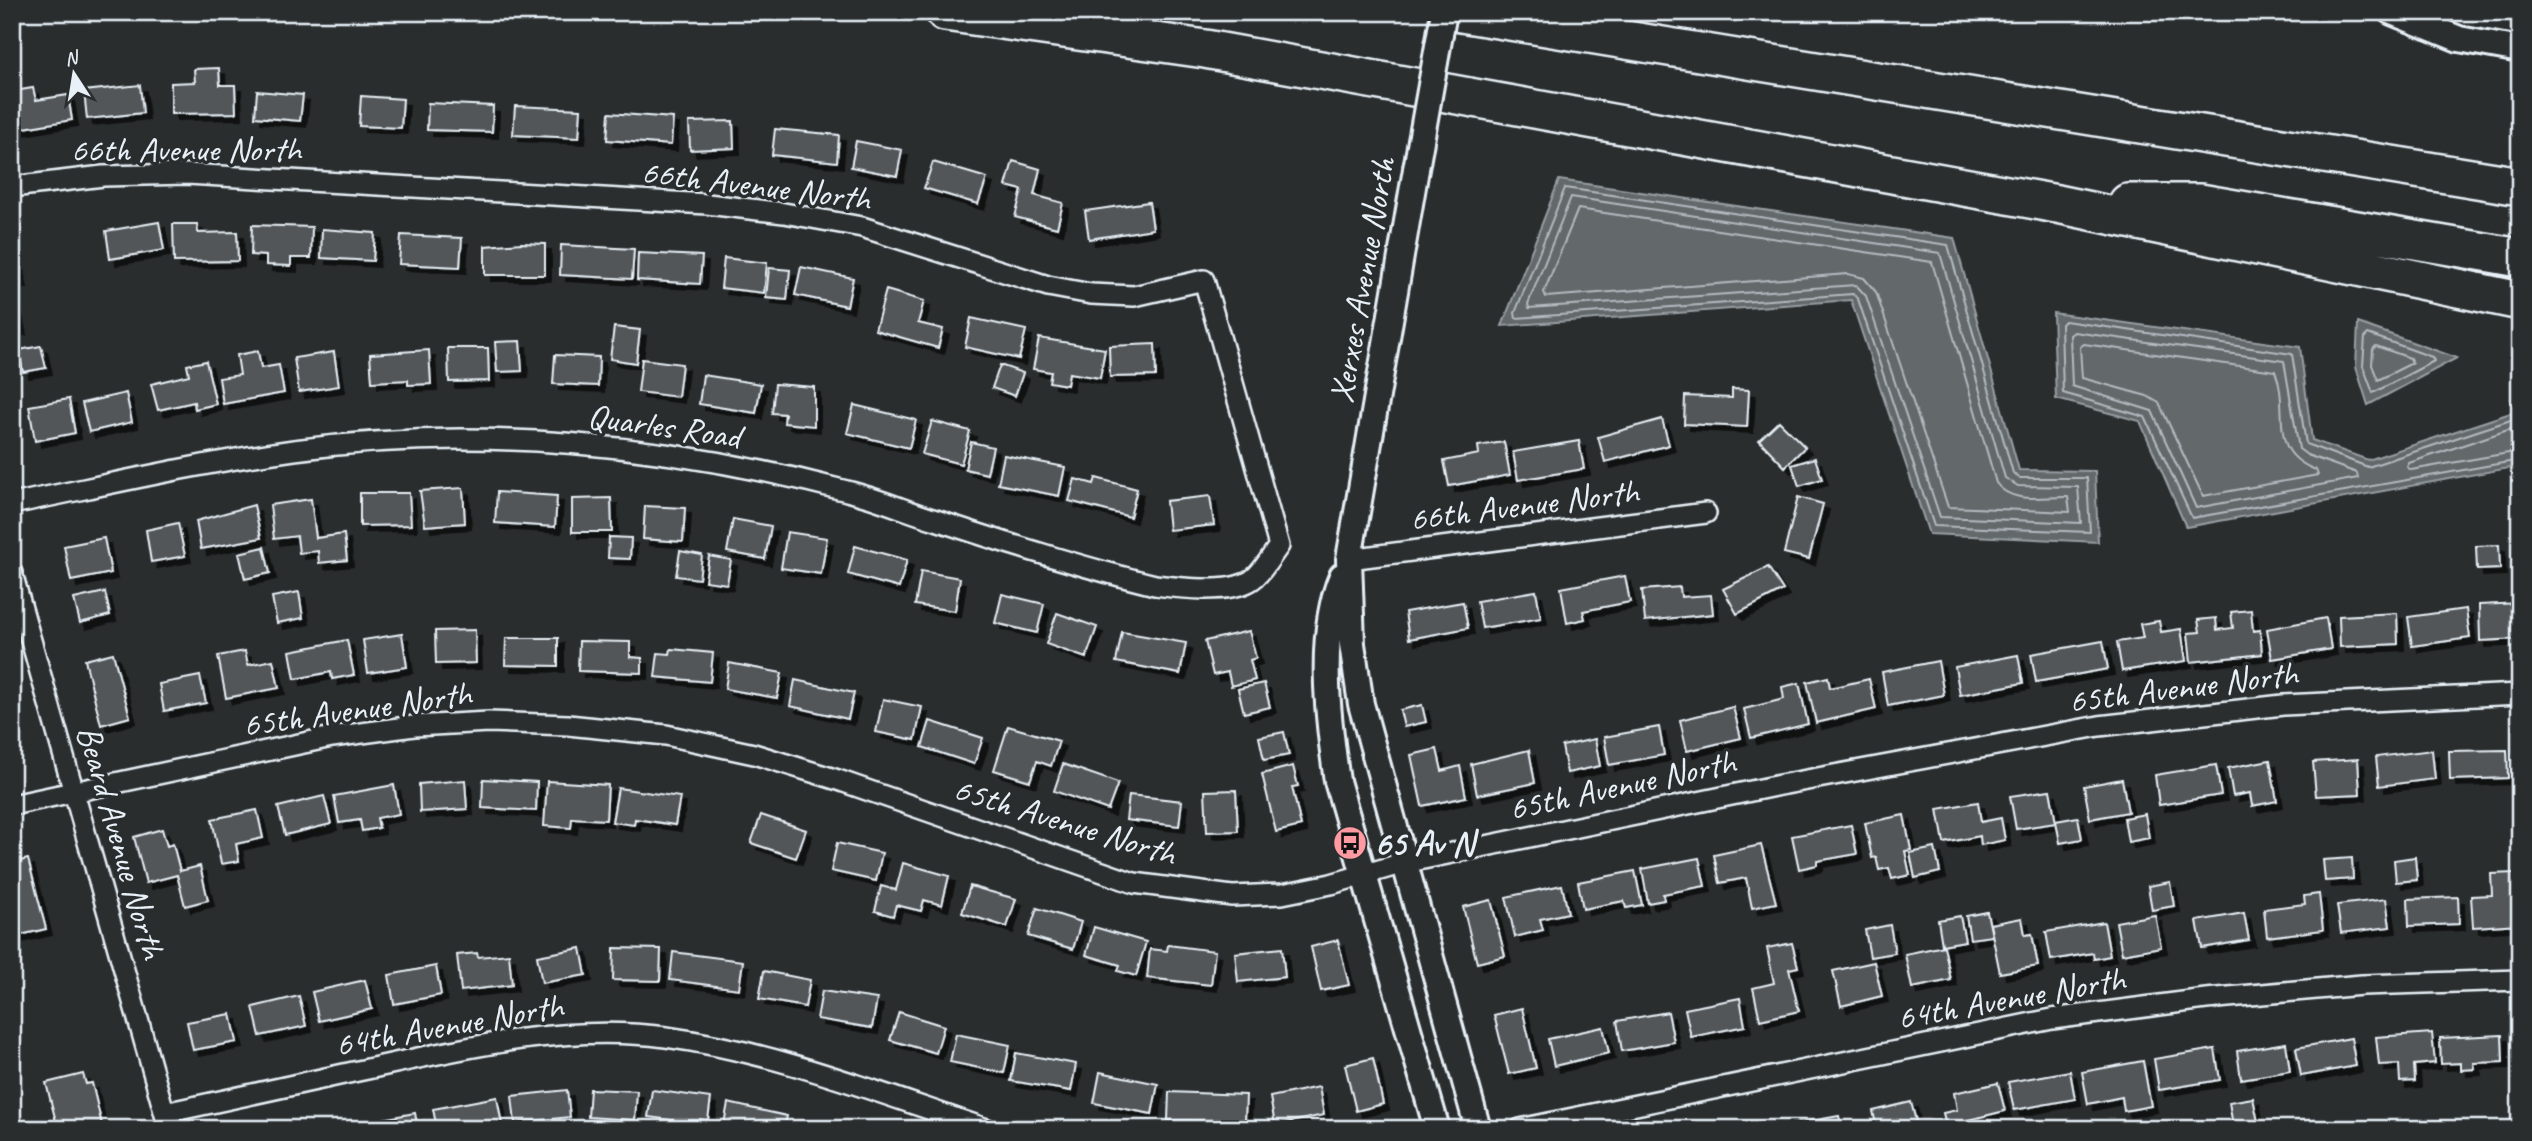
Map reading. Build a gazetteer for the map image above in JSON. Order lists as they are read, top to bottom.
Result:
{
  "streets": {
    "street": [
      "66th Avenue North",
      "Xerxes Avenue North",
      "Quarles Road",
      "65th Avenue North",
      "Beard Avenue North",
      "64th Avenue North"
    ]
  },
  "crossings": [
    ["66th Avenue North", "Xerxes Avenue North"],
    ["66th Avenue North", "Quarles Road"],
    ["Xerxes Avenue North", "65th Avenue North"],
    ["65th Avenue North", "Beard Avenue North"],
    ["Beard Avenue North", "64th Avenue North"]
  ],
  "places": {
    "bus stop": ["65 Av N"]
  },
  "north": "top"
}
